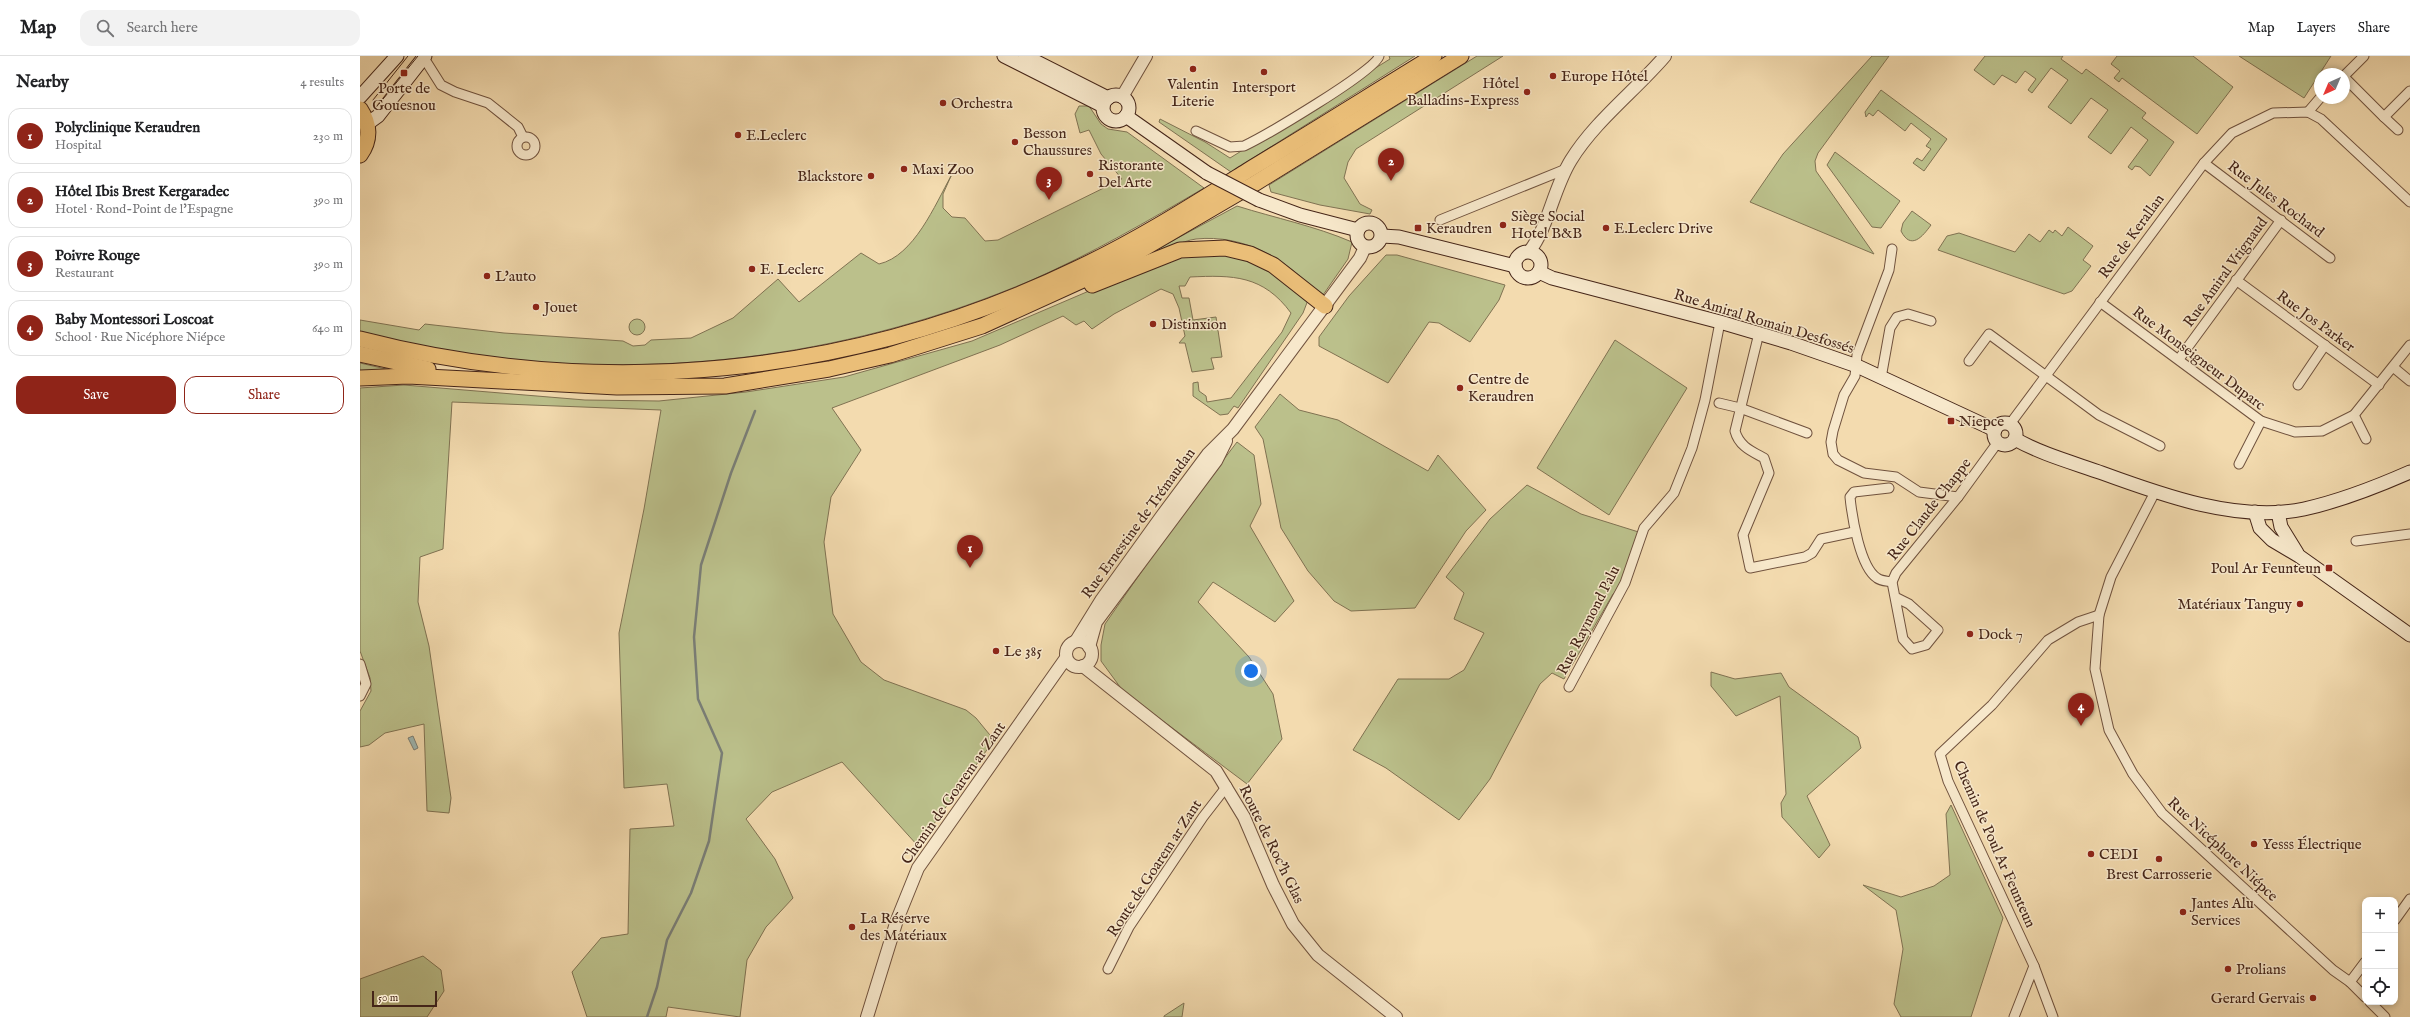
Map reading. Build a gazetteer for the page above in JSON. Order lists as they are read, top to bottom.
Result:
{
  "streets": {
    "main road": ["Rue Amiral Romain Desfossés"],
    "street": [
      "Rue Jules Rochard",
      "Rue de Kerallan",
      "Rue Amiral Vrignaud",
      "Rue Jos Parker",
      "Rue Monseigneur Duparc",
      "Rue Claude Chappe",
      "Rue Ernestine de Trémaudan",
      "Rue Raymond Palu",
      "Chemin de Goarem ar Zant",
      "Route de Roc'h Glas",
      "Chemin de Poul Ar Feunteun",
      "Rue Nicéphore Niépce",
      "Route de Goarem ar Zant"
    ]
  },
  "crossings": [
    ["Rue Jules Rochard", "Rue de Kerallan"],
    ["Rue Jules Rochard", "Rue Amiral Vrignaud"],
    ["Rue de Kerallan", "Rue Amiral Romain Desfossés"],
    ["Rue de Kerallan", "Rue Monseigneur Duparc"],
    ["Rue de Kerallan", "Rue Claude Chappe"],
    ["Rue Amiral Vrignaud", "Rue Jos Parker"],
    ["Rue Amiral Vrignaud", "Rue Monseigneur Duparc"],
    ["Rue Amiral Romain Desfossés", "Rue Claude Chappe"],
    ["Rue Amiral Romain Desfossés", "Rue Raymond Palu"],
    ["Rue Jos Parker", "Rue Monseigneur Duparc"],
    ["Rue Ernestine de Trémaudan", "Chemin de Goarem ar Zant"],
    ["Rue Ernestine de Trémaudan", "Route de Roc'h Glas"],
    ["Chemin de Goarem ar Zant", "Route de Roc'h Glas"],
    ["Route de Roc'h Glas", "Route de Goarem ar Zant"],
    ["Chemin de Poul Ar Feunteun", "Rue Nicéphore Niépce"]
  ],
  "places": {
    "other": [
      "Valentin Literie",
      "Intersport",
      "Europe Hôtel",
      "Hôtel Balladins-Express",
      "Orchestra",
      "E.Leclerc",
      "Besson Chaussures",
      "Maxi Zoo",
      "Ristorante Del Arte",
      "Blackstore",
      "Siège Social Hotel B&B",
      "E.Leclerc Drive",
      "E. Leclerc",
      "L'auto",
      "Jouet",
      "Distinxion",
      "Centre de Keraudren",
      "Matériaux Tanguy",
      "Dock 7",
      "Le 385",
      "Yesss Électrique",
      "CEDI",
      "Brest Carrosserie",
      "Jantes Alu Services",
      "La Réserve des Matériaux",
      "Prolians",
      "Gerard Gervais"
    ],
    "transit": [
      "Porte de Gouesnou",
      "Keraudren",
      "Niepce",
      "Poul Ar Feunteun"
    ]
  },
  "scale_bar": "50 m",
  "north": "bottom left",
  "page": {
    "header": "Map",
    "search": "Search here",
    "nav": ["Map", "Layers", "Share"],
    "heading": ["Nearby", "4 results"],
    "list": [
      {
        "mark": "1",
        "name": "Polyclinique Keraudren",
        "note": "Hospital",
        "value": "230 m"
      },
      {
        "mark": "2",
        "name": "Hôtel Ibis Brest Kergaradec",
        "note": "Hotel · Rond-Point de l'Espagne",
        "value": "390 m"
      },
      {
        "mark": "3",
        "name": "Poivre Rouge",
        "note": "Restaurant",
        "value": "390 m"
      },
      {
        "mark": "4",
        "name": "Baby Montessori Loscoat",
        "note": "School · Rue Nicéphore Niépce",
        "value": "640 m"
      }
    ],
    "pins": [
      "2",
      "3",
      "1",
      "4"
    ],
    "buttons": ["Save", "Share"],
    "map_buttons": ["+", "−"],
    "scale": "50 m"
  }
}
